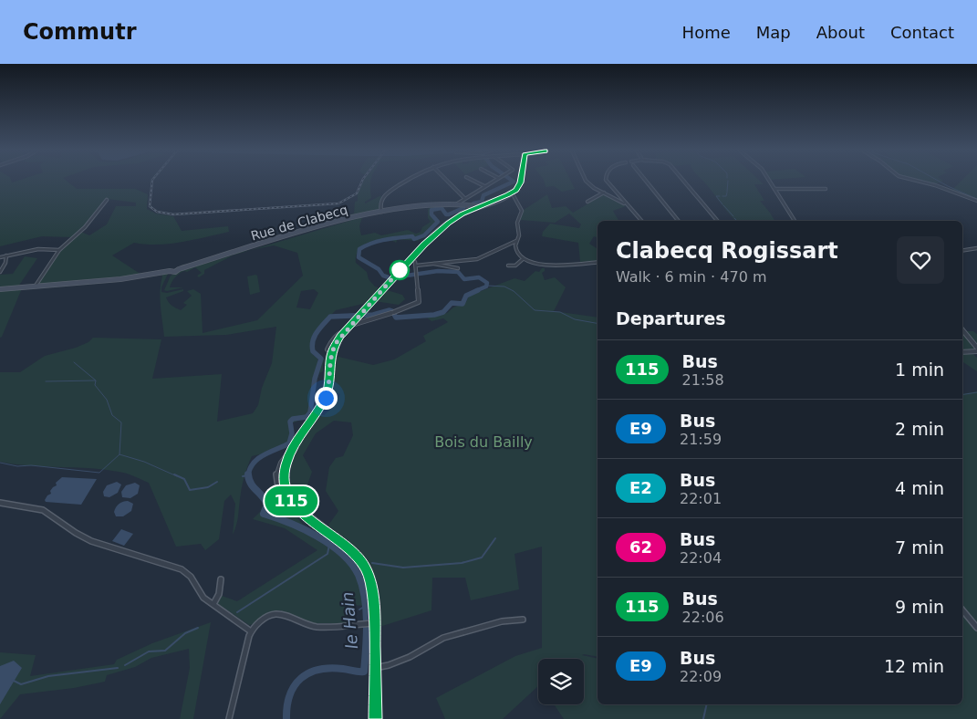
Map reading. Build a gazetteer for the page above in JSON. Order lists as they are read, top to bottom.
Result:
{
  "streets": {
    "main road": ["Rue de Clabecq"]
  },
  "water": ["le Hain"],
  "parks": ["Bois du Bailly"],
  "lines": ["bus line 115"],
  "page": {
    "header": "Commutr",
    "nav": [
      "Home",
      "Map",
      "About",
      "Contact"
    ],
    "on_map": "115",
    "heading": [
      ["Clabecq Rogissart", "Walk · 6 min · 470 m"],
      "Departures"
    ],
    "list": [
      {
        "mark": "115",
        "name": "Bus",
        "note": "21:58",
        "value": "1 min"
      },
      {
        "mark": "E9",
        "name": "Bus",
        "note": "21:59",
        "value": "2 min"
      },
      {
        "mark": "E2",
        "name": "Bus",
        "note": "22:01",
        "value": "4 min"
      },
      {
        "mark": "62",
        "name": "Bus",
        "note": "22:04",
        "value": "7 min"
      },
      {
        "mark": "115",
        "name": "Bus",
        "note": "22:06",
        "value": "9 min"
      },
      {
        "mark": "E9",
        "name": "Bus",
        "note": "22:09",
        "value": "12 min"
      }
    ]
  }
}
